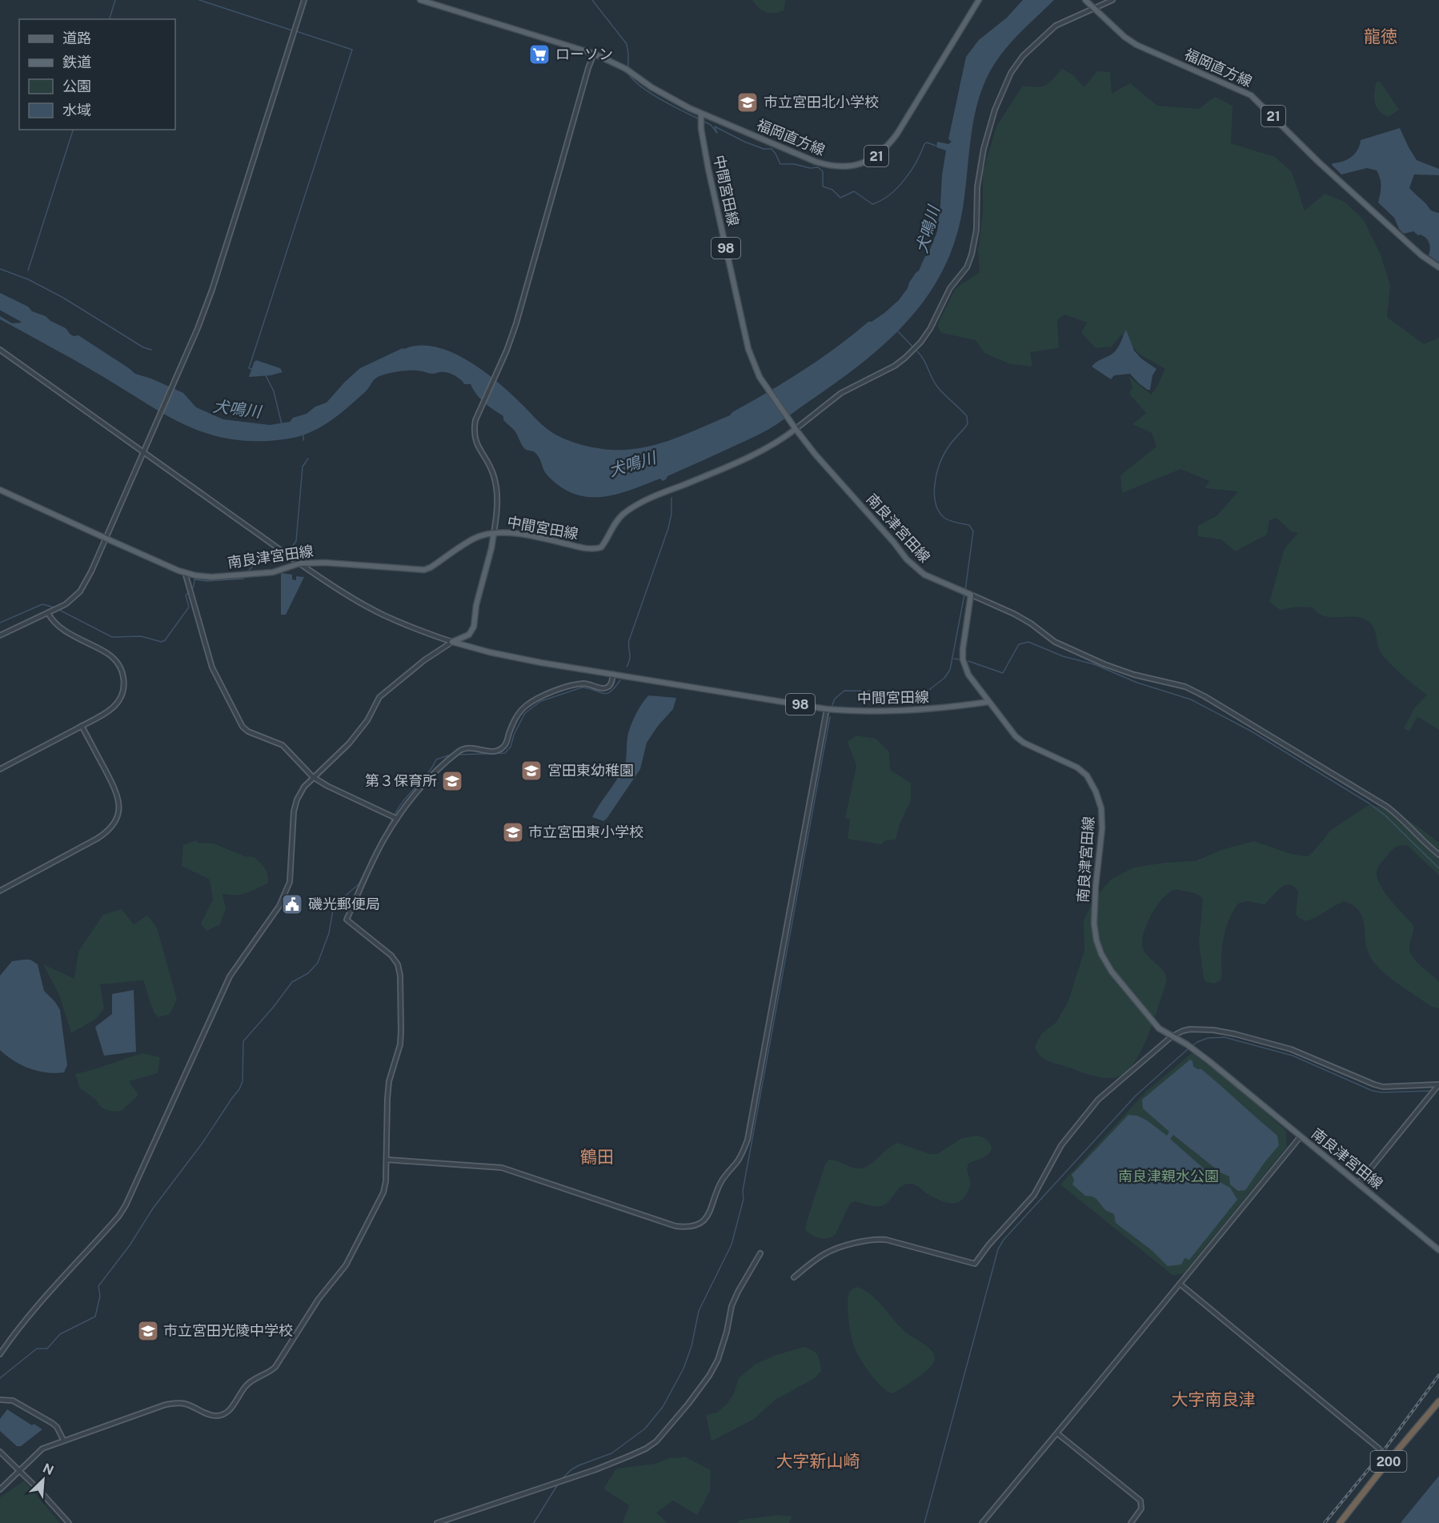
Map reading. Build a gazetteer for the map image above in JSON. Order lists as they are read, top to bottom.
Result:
{
  "streets": {
    "highway": ["200"],
    "main road": [
      "福岡直方線",
      "21",
      "中間宮田線",
      "98",
      "南良津宮田線"
    ]
  },
  "crossings": [
    ["福岡直方線", "中間宮田線"],
    ["中間宮田線", "南良津宮田線"]
  ],
  "districts": [
    "龍徳",
    "鶴田",
    "大字南良津",
    "大字新山崎"
  ],
  "water": ["犬鳴川"],
  "parks": ["南良津親水公園"],
  "places": {
    "supermarket": ["ローソン"],
    "school or university": [
      "市立宮田北小学校",
      "宮田東幼稚園",
      "第３保育所",
      "市立宮田東小学校",
      "市立宮田光陵中学校"
    ],
    "public building": ["磯光郵便局"]
  },
  "legend": [
    "道路",
    "鉄道",
    "公園",
    "水域"
  ],
  "north": "top right"
}
